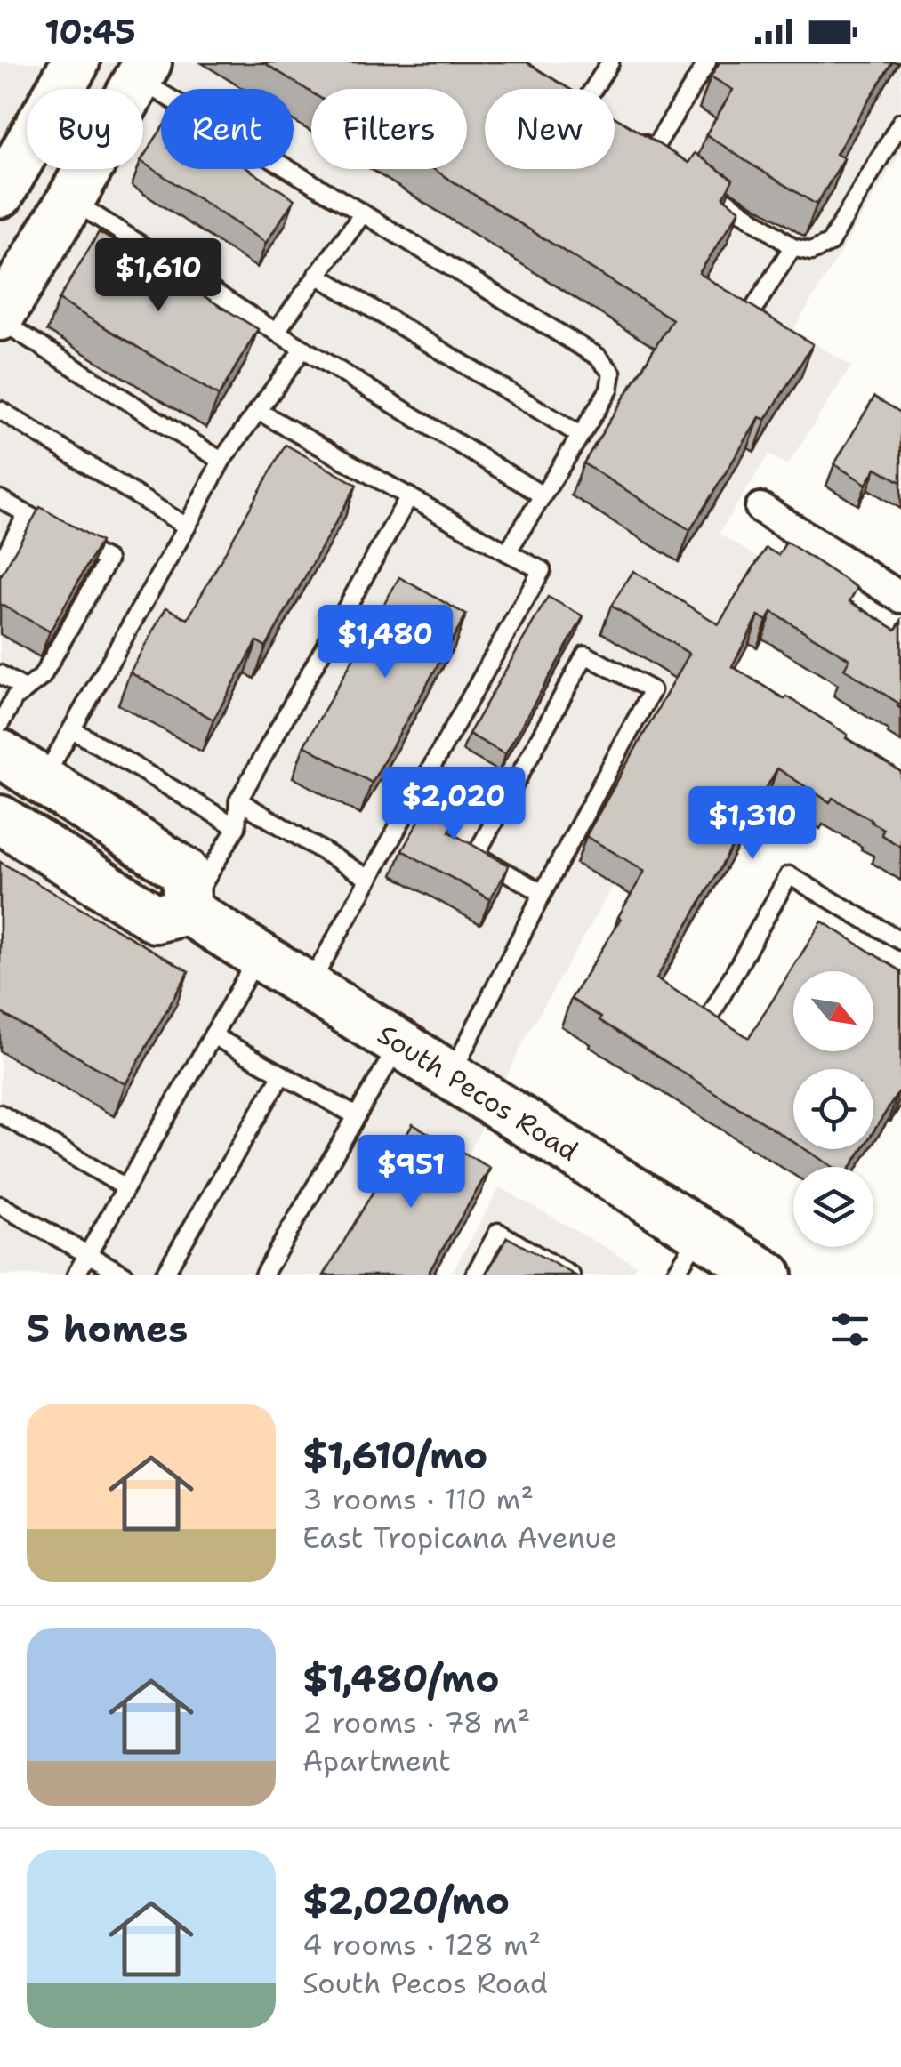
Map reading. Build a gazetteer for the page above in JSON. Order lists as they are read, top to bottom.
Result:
{
  "streets": {
    "main road": ["South Pecos Road"]
  },
  "north": "bottom right",
  "page": {
    "status": "10:45",
    "chip": [
      "Buy",
      "Rent",
      "Filters",
      "New"
    ],
    "price": [
      "$1,610",
      "$1,480",
      "$2,020",
      "$1,310",
      "$951"
    ],
    "heading": "5 homes",
    "list": [
      {
        "name": "$1,610/mo",
        "note": "3 rooms · 110 m² · East Tropicana Avenue"
      },
      {
        "name": "$1,480/mo",
        "note": "2 rooms · 78 m² · Apartment"
      },
      {
        "name": "$2,020/mo",
        "note": "4 rooms · 128 m² · South Pecos Road"
      }
    ]
  }
}
